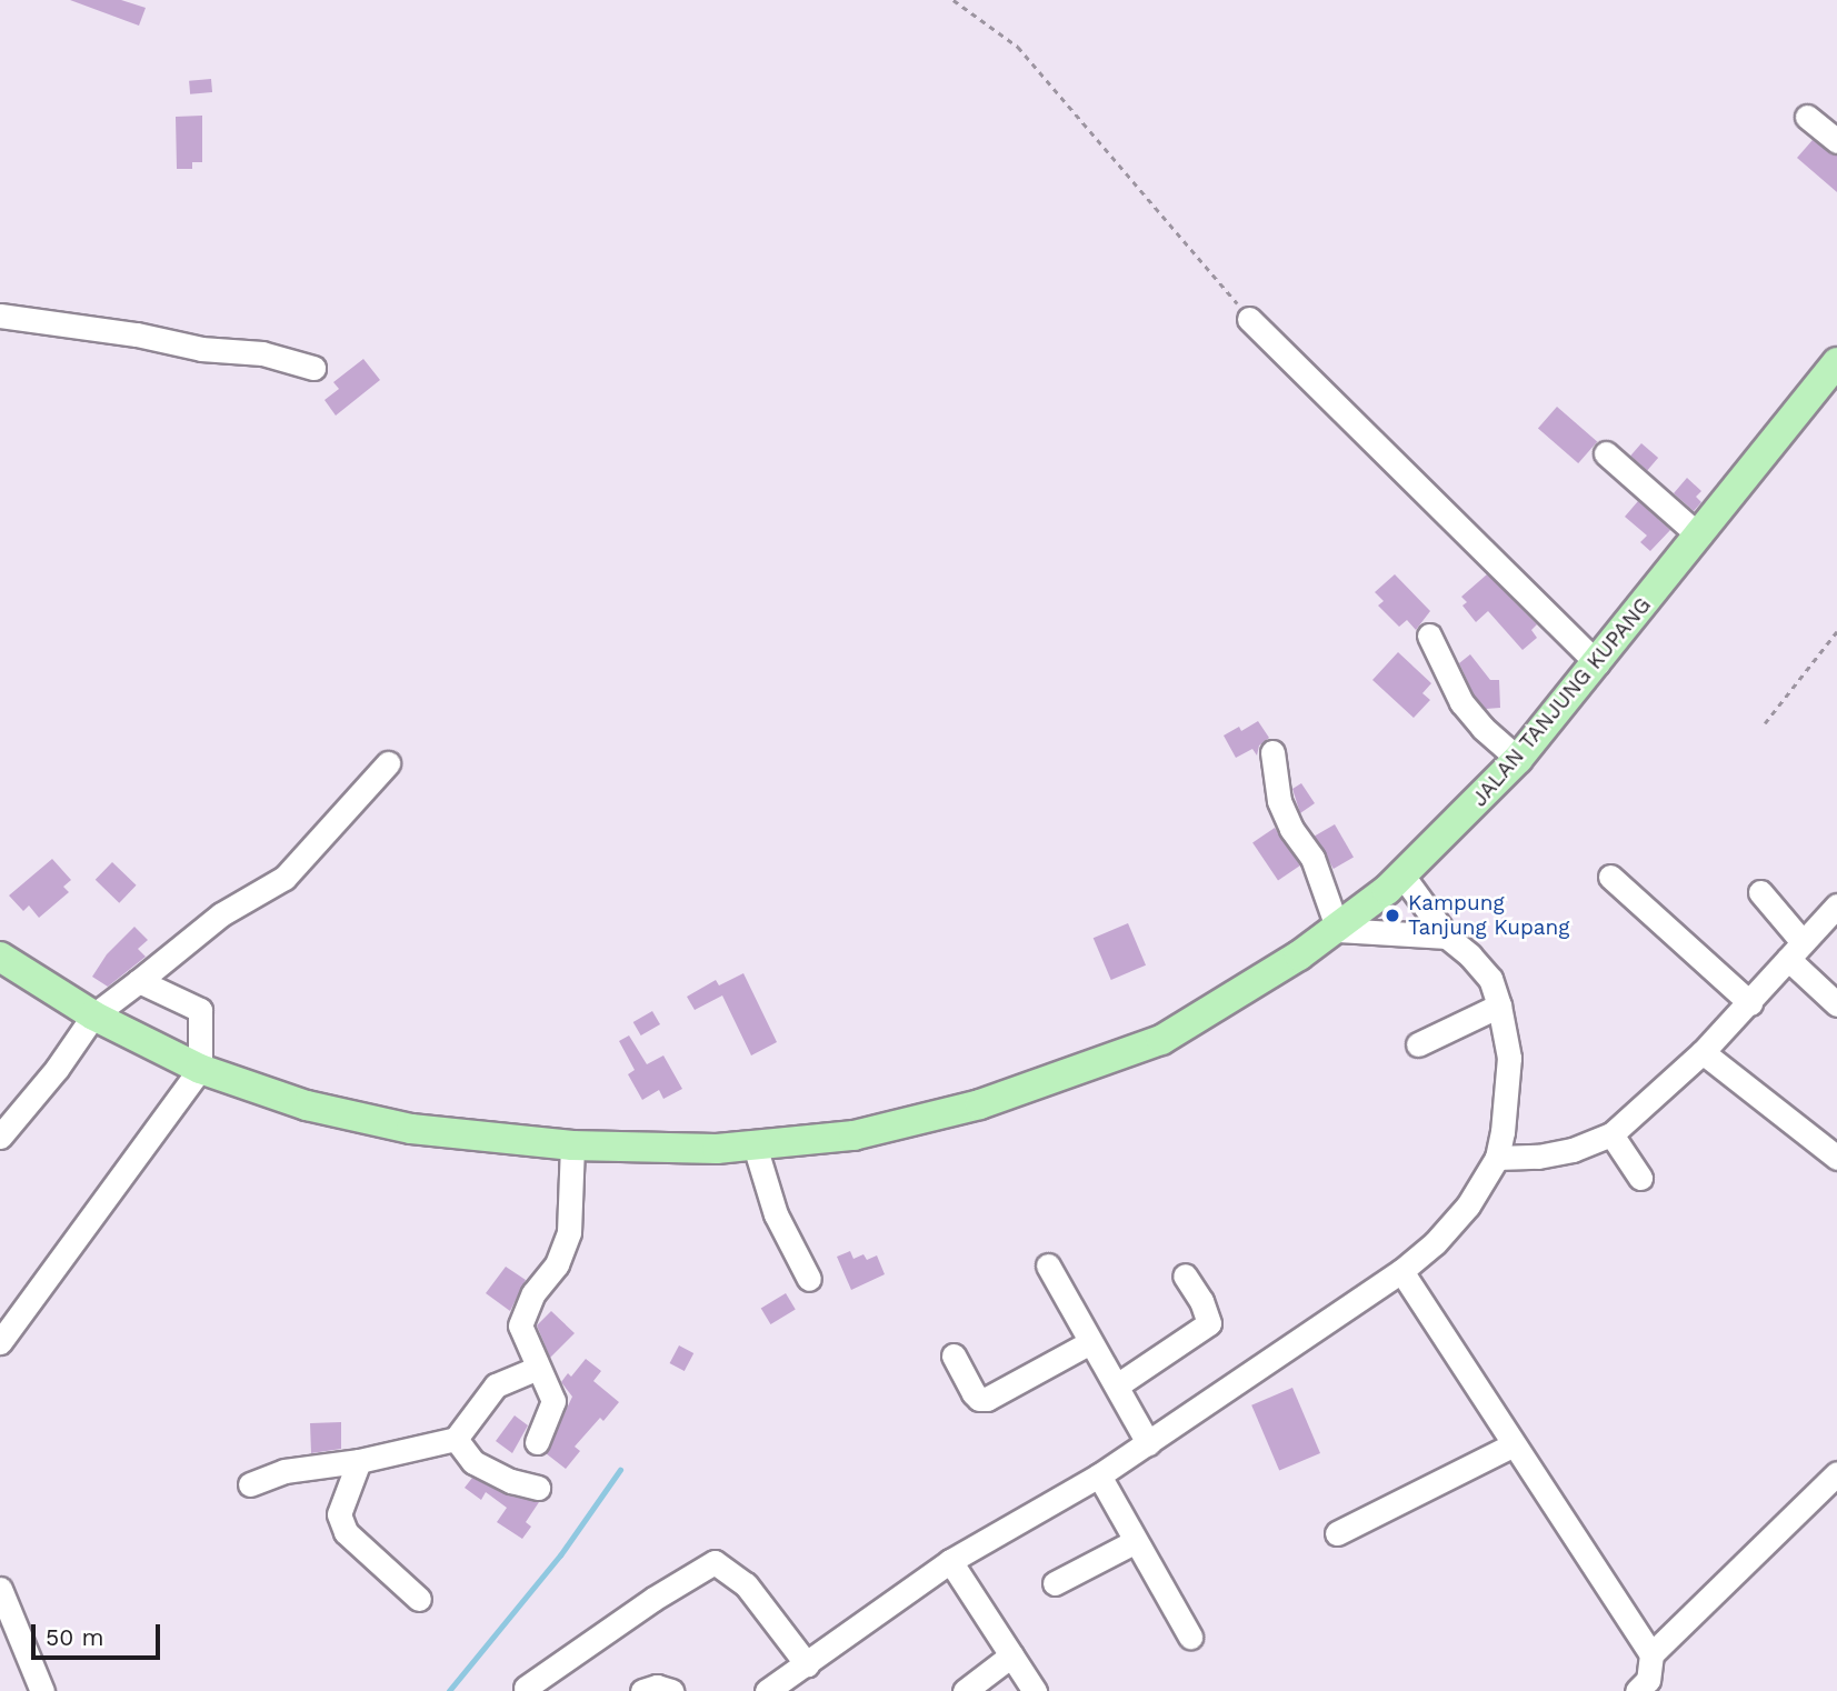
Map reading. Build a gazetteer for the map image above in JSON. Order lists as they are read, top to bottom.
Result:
{
  "streets": {
    "main road": ["JALAN TANJUNG KUPANG"]
  },
  "places": ["Kampung Tanjung Kupang"],
  "scale_bar": "50 m"
}
